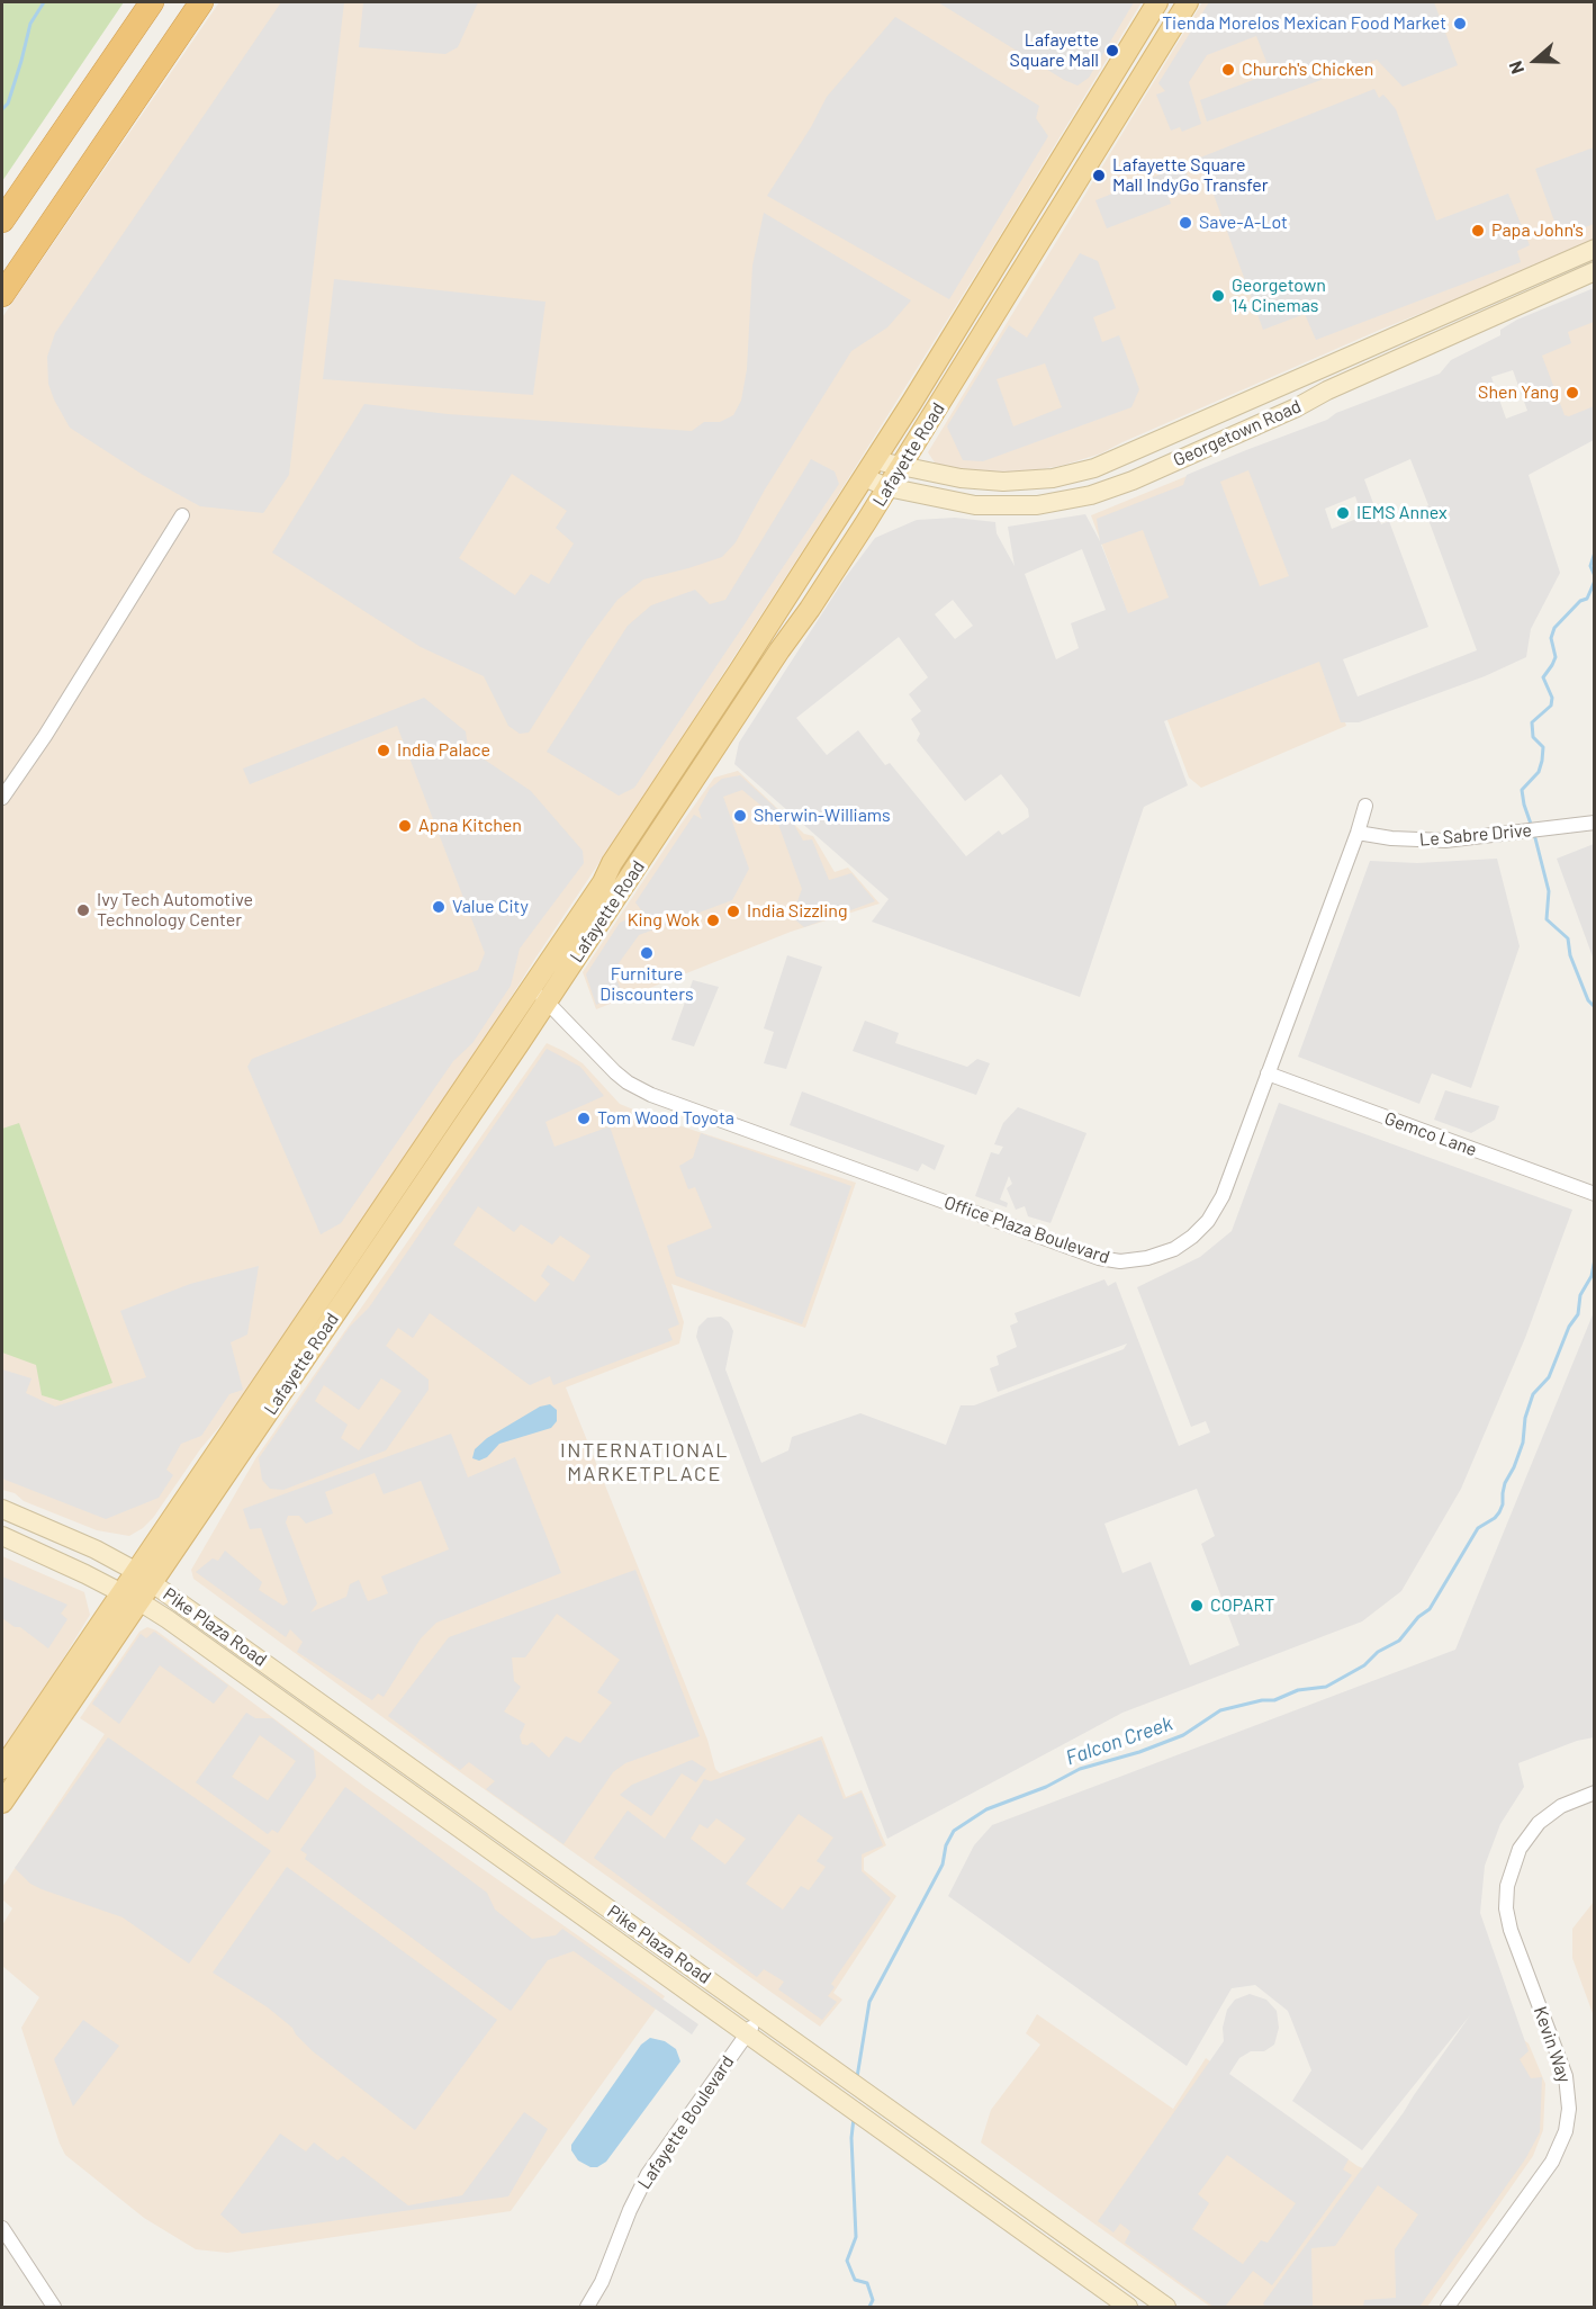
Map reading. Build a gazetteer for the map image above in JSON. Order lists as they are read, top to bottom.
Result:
{
  "streets": {
    "main road": ["Georgetown Road", "Lafayette Road", "Pike Plaza Road"],
    "street": [
      "Le Sabre Drive",
      "Gemco Lane",
      "Office Plaza Boulevard",
      "Kevin Way",
      "Lafayette Boulevard"
    ]
  },
  "crossings": [
    ["Georgetown Road", "Lafayette Road"],
    ["Lafayette Road", "Office Plaza Boulevard"],
    ["Lafayette Road", "Pike Plaza Road"],
    ["Le Sabre Drive", "Office Plaza Boulevard"],
    ["Gemco Lane", "Office Plaza Boulevard"],
    ["Pike Plaza Road", "Lafayette Boulevard"]
  ],
  "districts": ["INTERNATIONAL MARKETPLACE"],
  "water": ["Falcon Creek"],
  "places": [
    "Tienda Morelos Mexican Food Market",
    "Lafayette Square Mall",
    "Church's Chicken",
    "Lafayette Square Mall IndyGo Transfer",
    "Save-A-Lot",
    "Papa John's",
    "Georgetown 14 Cinemas",
    "Shen Yang",
    "IEMS Annex",
    "India Palace",
    "Sherwin-Williams",
    "Apna Kitchen",
    "Value City",
    "Ivy Tech Automotive Technology Center",
    "India Sizzling",
    "King Wok",
    "Furniture Discounters",
    "Tom Wood Toyota",
    "COPART"
  ],
  "north": "left"
}
